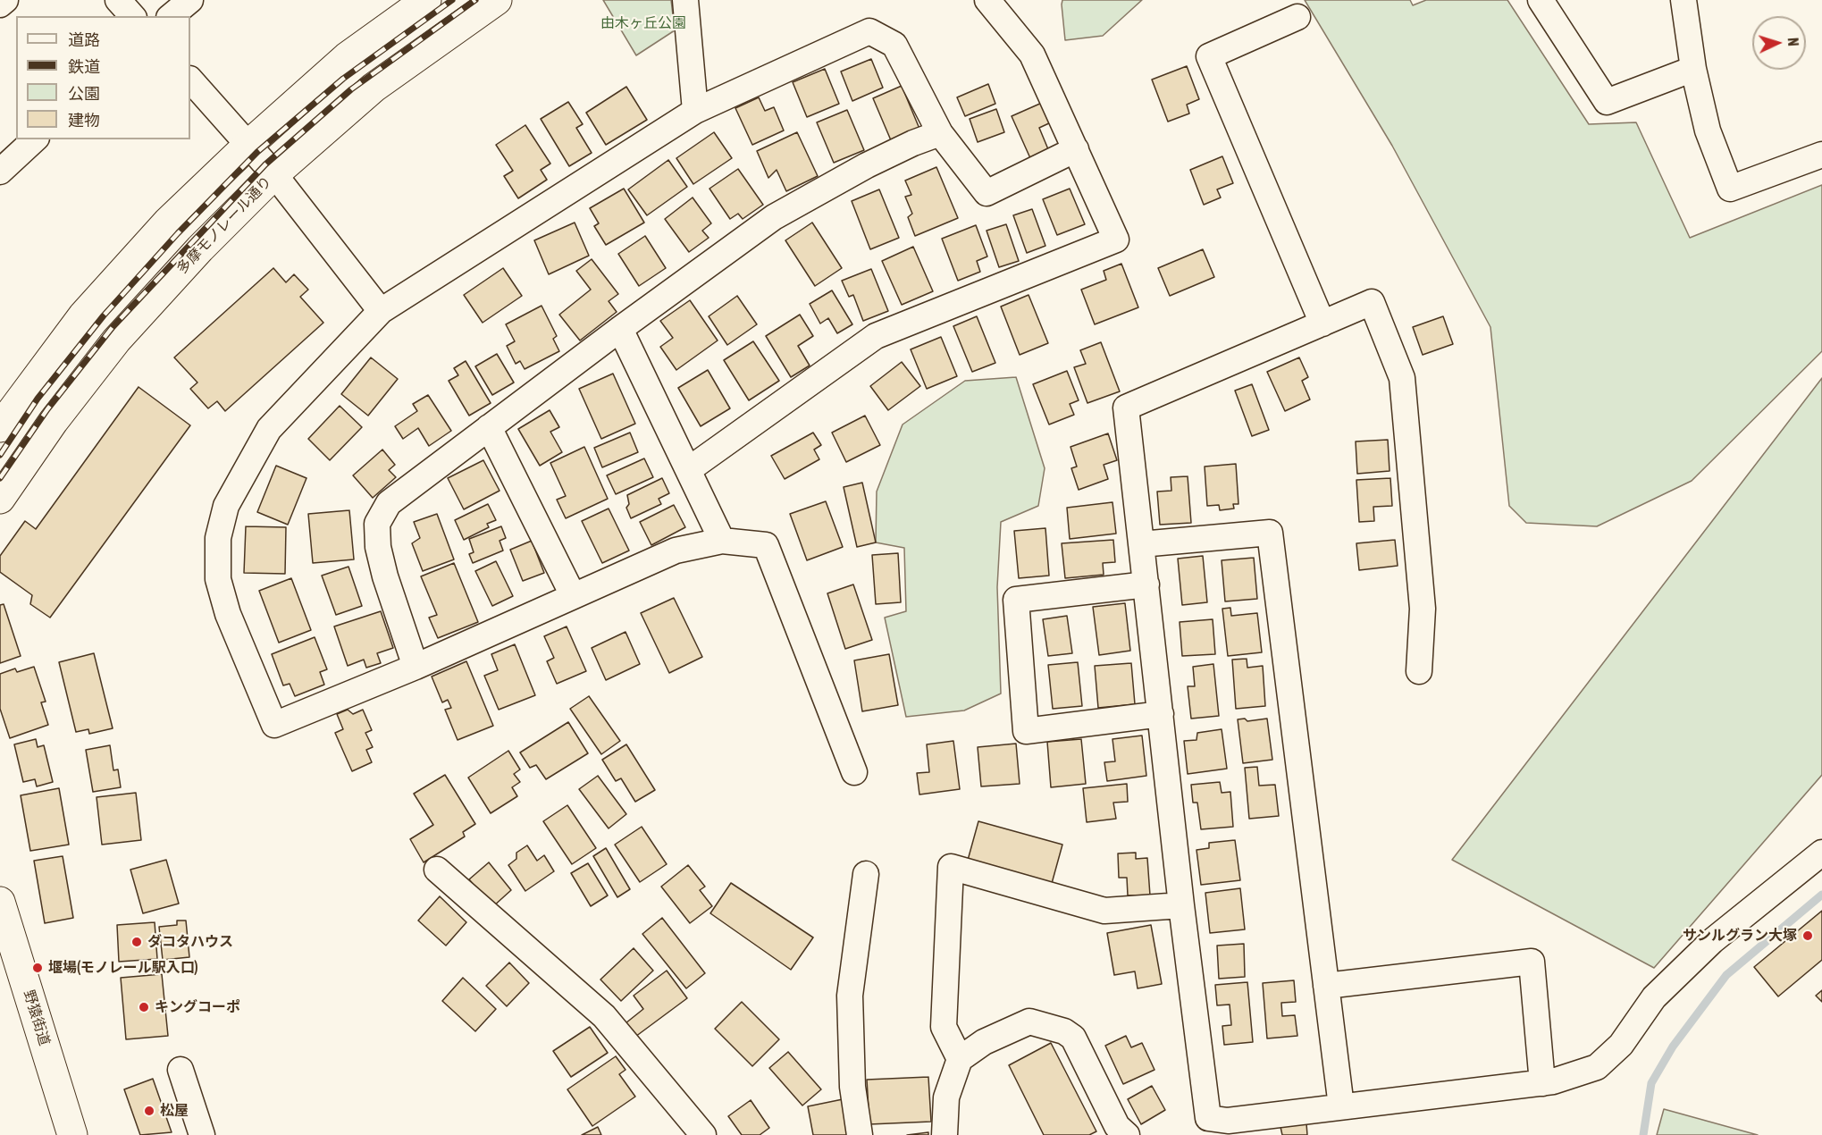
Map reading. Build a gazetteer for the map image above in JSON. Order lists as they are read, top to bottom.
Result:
{
  "streets": {
    "main road": ["多摩モノレール通り", "野猿街道"]
  },
  "parks": ["由木ヶ丘公園"],
  "places": [
    "サンルグラン大塚",
    "ダコタハウス",
    "堰場(モノレール駅入口)",
    "キングコーポ",
    "松屋"
  ],
  "legend": [
    "道路",
    "鉄道",
    "公園",
    "建物"
  ],
  "north": "right"
}
